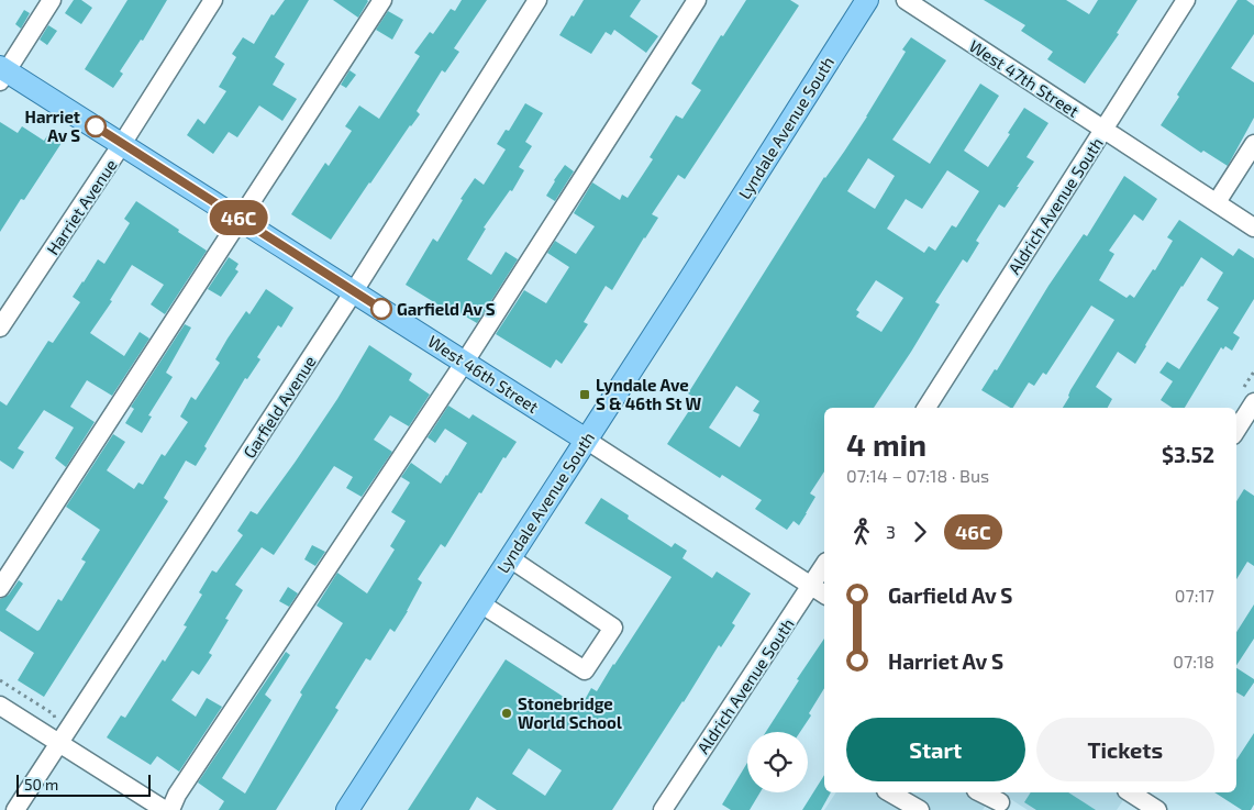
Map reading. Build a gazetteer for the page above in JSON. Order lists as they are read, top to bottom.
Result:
{
  "streets": {
    "main road": ["Lyndale Avenue South", "West 46th Street"],
    "street": [
      "West 47th Street",
      "Aldrich Avenue South",
      "Harriet Avenue",
      "Garfield Avenue"
    ]
  },
  "crossings": [
    ["West 47th Street", "Aldrich Avenue South"],
    ["Lyndale Avenue South", "West 46th Street"],
    ["Aldrich Avenue South", "West 46th Street"],
    ["Harriet Avenue", "West 46th Street"],
    ["West 46th Street", "Garfield Avenue"]
  ],
  "places": {
    "other": ["Harriet Av S", "Garfield Av S", "Stonebridge World School"],
    "transit": ["Lyndale Ave S & 46th St W"]
  },
  "lines": ["bus line 46C"],
  "scale_bar": "50 m",
  "page": {
    "on_map": "46C",
    "heading": ["4 min", "07:14 – 07:18 · Bus", "$3.52"],
    "legs": ["3", "46C"],
    "list": [
      {
        "name": "Garfield Av S",
        "value": "07:17"
      },
      {
        "name": "Harriet Av S",
        "value": "07:18"
      }
    ],
    "buttons": ["Start", "Tickets"],
    "scale": "50 m"
  }
}
